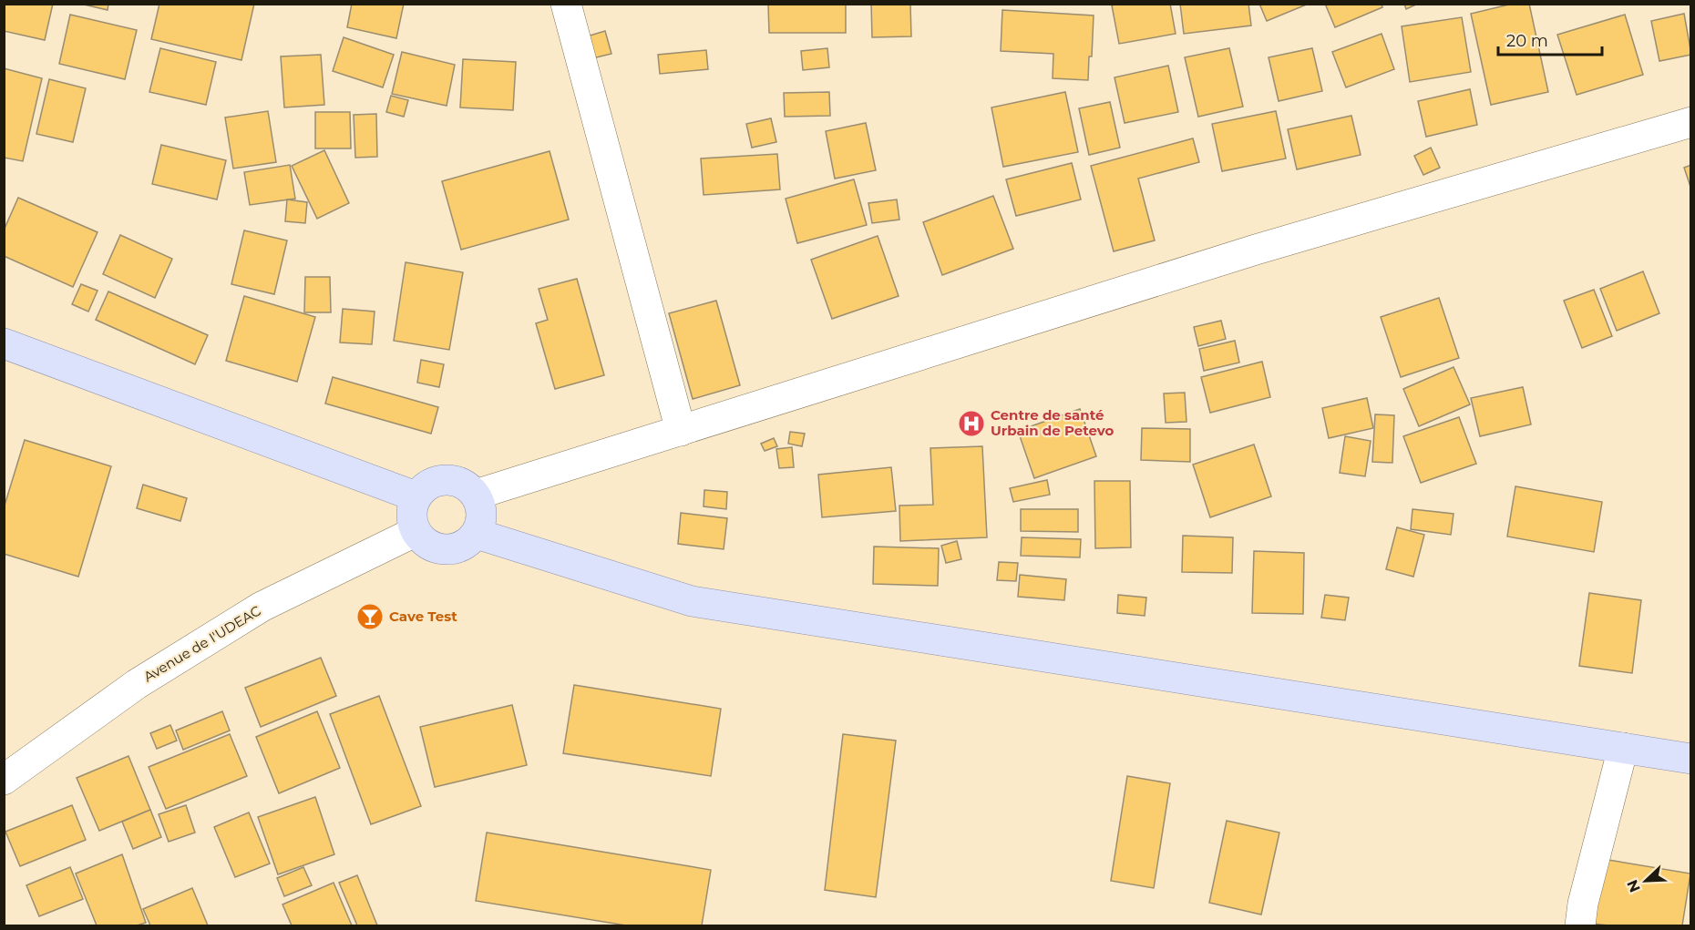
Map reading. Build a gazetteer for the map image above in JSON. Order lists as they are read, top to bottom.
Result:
{
  "streets": {
    "street": ["Avenue de I'UDEAC"]
  },
  "places": {
    "hospital": ["Centre de santé Urbain de Petevo"],
    "bar": ["Cave Test"]
  },
  "scale_bar": "20 m",
  "north": "bottom left"
}
